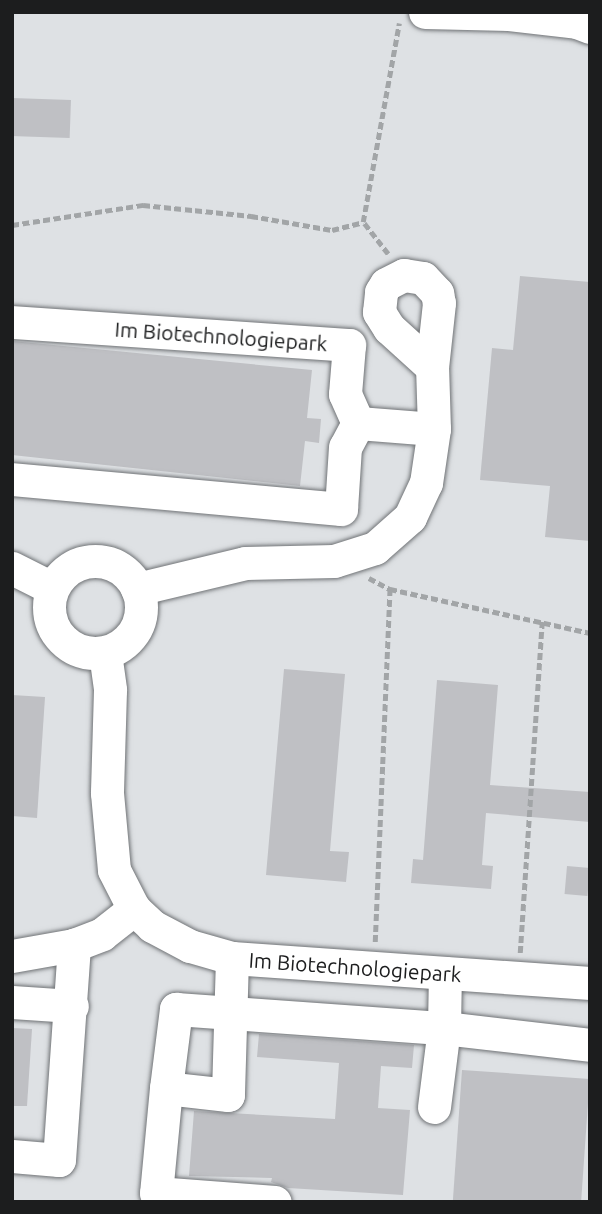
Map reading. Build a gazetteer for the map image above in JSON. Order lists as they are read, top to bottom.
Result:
{
  "streets": {
    "street": ["Im Biotechnologiepark"]
  }
}
